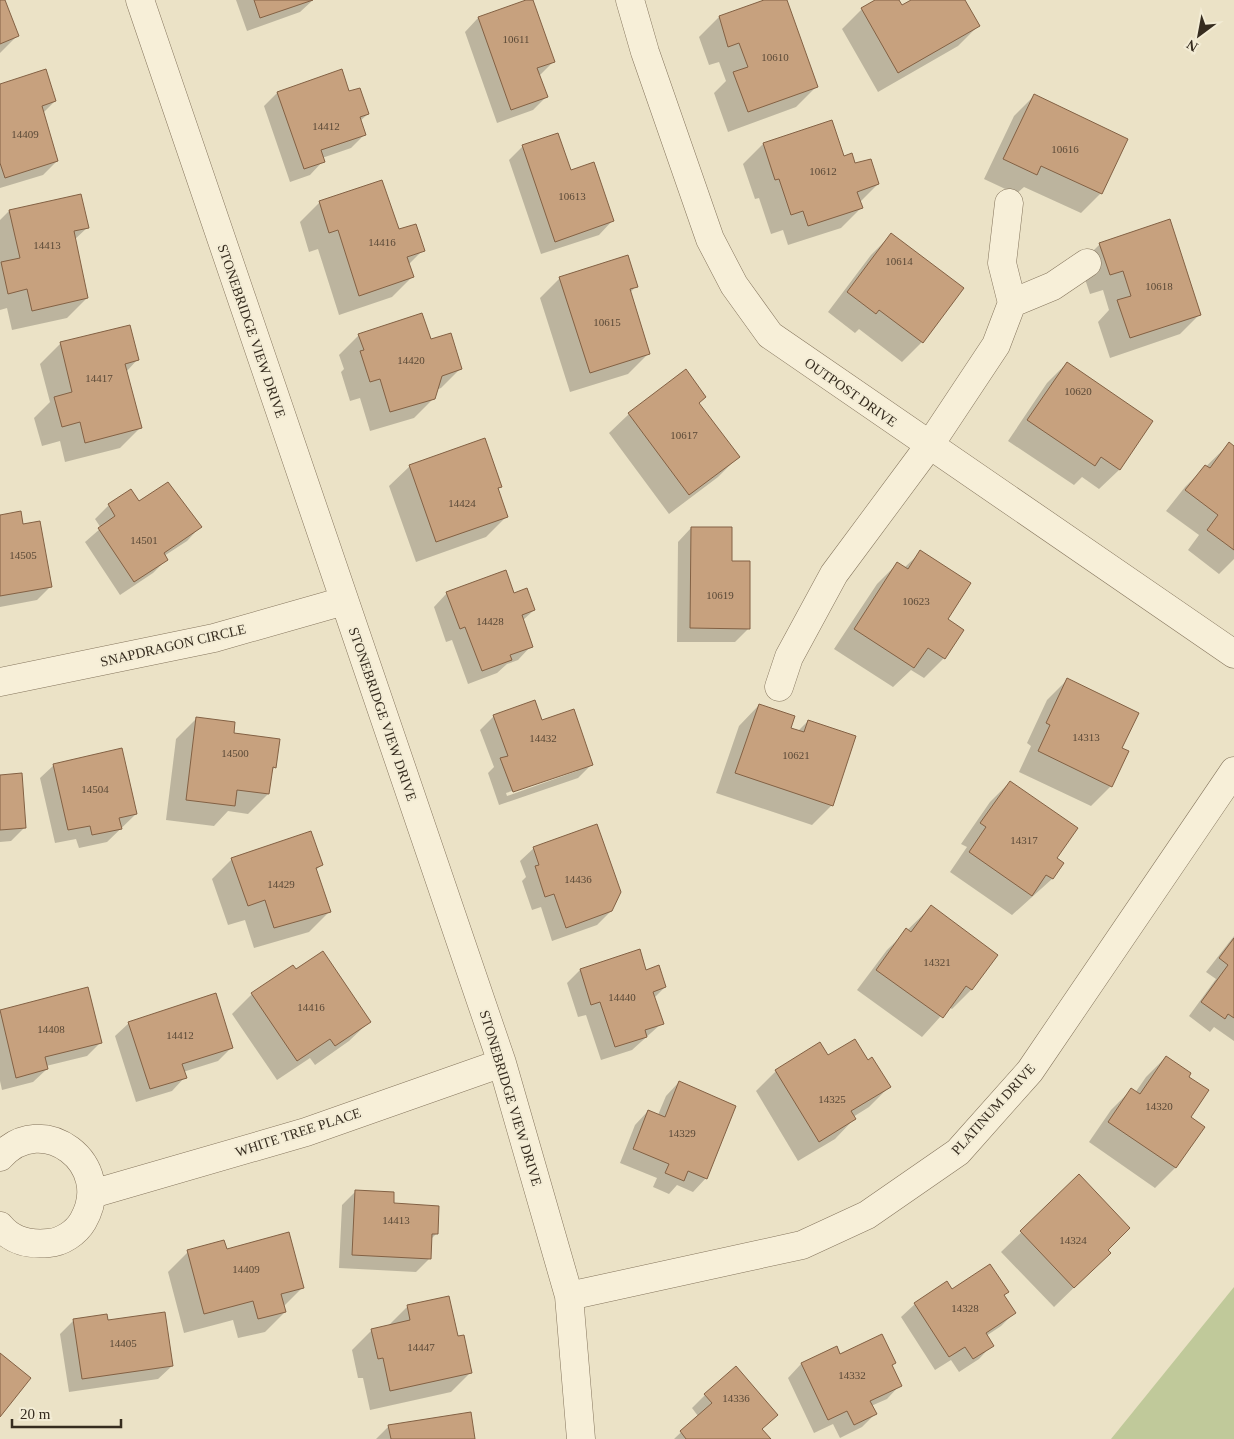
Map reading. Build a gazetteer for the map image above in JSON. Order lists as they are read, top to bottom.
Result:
{
  "streets": {
    "street": [
      "STONEBRIDGE VIEW DRIVE",
      "OUTPOST DRIVE",
      "SNAPDRAGON CIRCLE",
      "PLATINUM DRIVE",
      "WHITE TREE PLACE"
    ]
  },
  "crossings": [
    ["STONEBRIDGE VIEW DRIVE", "SNAPDRAGON CIRCLE"],
    ["STONEBRIDGE VIEW DRIVE", "PLATINUM DRIVE"],
    ["STONEBRIDGE VIEW DRIVE", "WHITE TREE PLACE"]
  ],
  "house_numbers": [
    "10611",
    "10610",
    "14412",
    "14409",
    "10616",
    "10612",
    "10613",
    "14416",
    "14413",
    "10614",
    "10618",
    "10615",
    "14420",
    "14417",
    "10620",
    "10617",
    "14424",
    "14501",
    "14505",
    "10619",
    "10623",
    "14428",
    "14313",
    "14432",
    "14500",
    "10621",
    "14504",
    "14317",
    "14436",
    "14429",
    "14321",
    "14440",
    "14416",
    "14408",
    "14412",
    "14325",
    "14320",
    "14329",
    "14413",
    "14324",
    "14409",
    "14328",
    "14405",
    "14447",
    "14332",
    "14336"
  ],
  "scale_bar": "20 m",
  "north": "bottom left"
}
